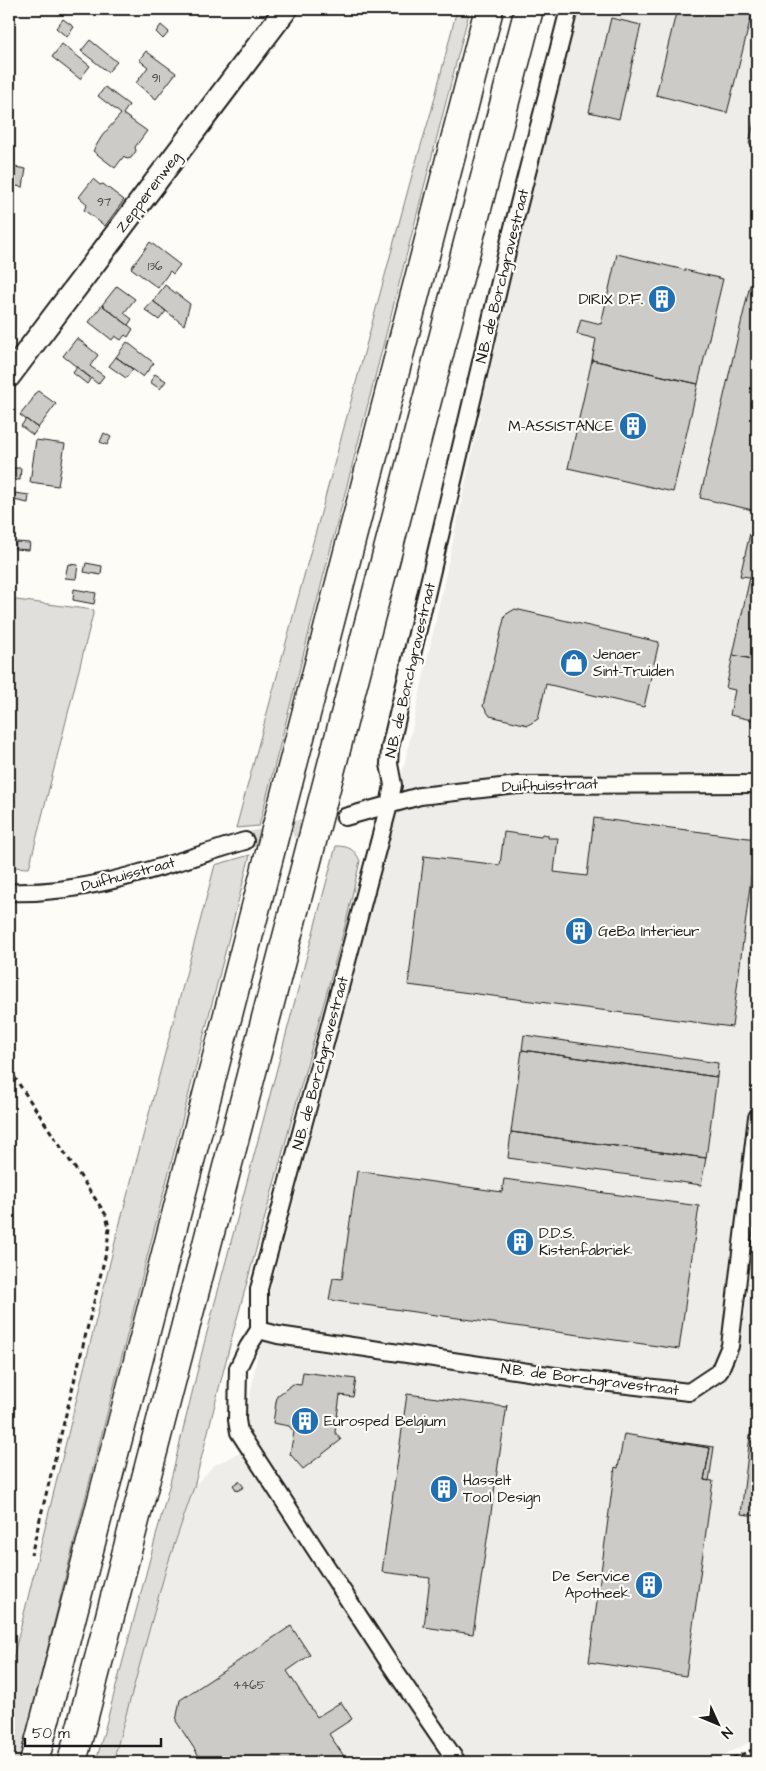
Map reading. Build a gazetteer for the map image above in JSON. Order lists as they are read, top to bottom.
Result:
{
  "streets": {
    "street": ["Zepperenweg", "N.B. de Borchgravestraat", "Duifhuisstraat"]
  },
  "crossings": [
    ["N.B. de Borchgravestraat", "Duifhuisstraat"]
  ],
  "places": {
    "building": [
      "DIRIX D.F.",
      "M-ASSISTANCE",
      "GeBa Interieur",
      "D.D.S. Kistenfabriek",
      "Eurosped Belgium",
      "Hasselt Tool Design",
      "De Service Apotheek"
    ],
    "shop": ["Jenaer Sint-Truiden"]
  },
  "house_numbers": [
    "91",
    "97",
    "136",
    "4465"
  ],
  "scale_bar": "50 m",
  "north": "bottom right"
}
